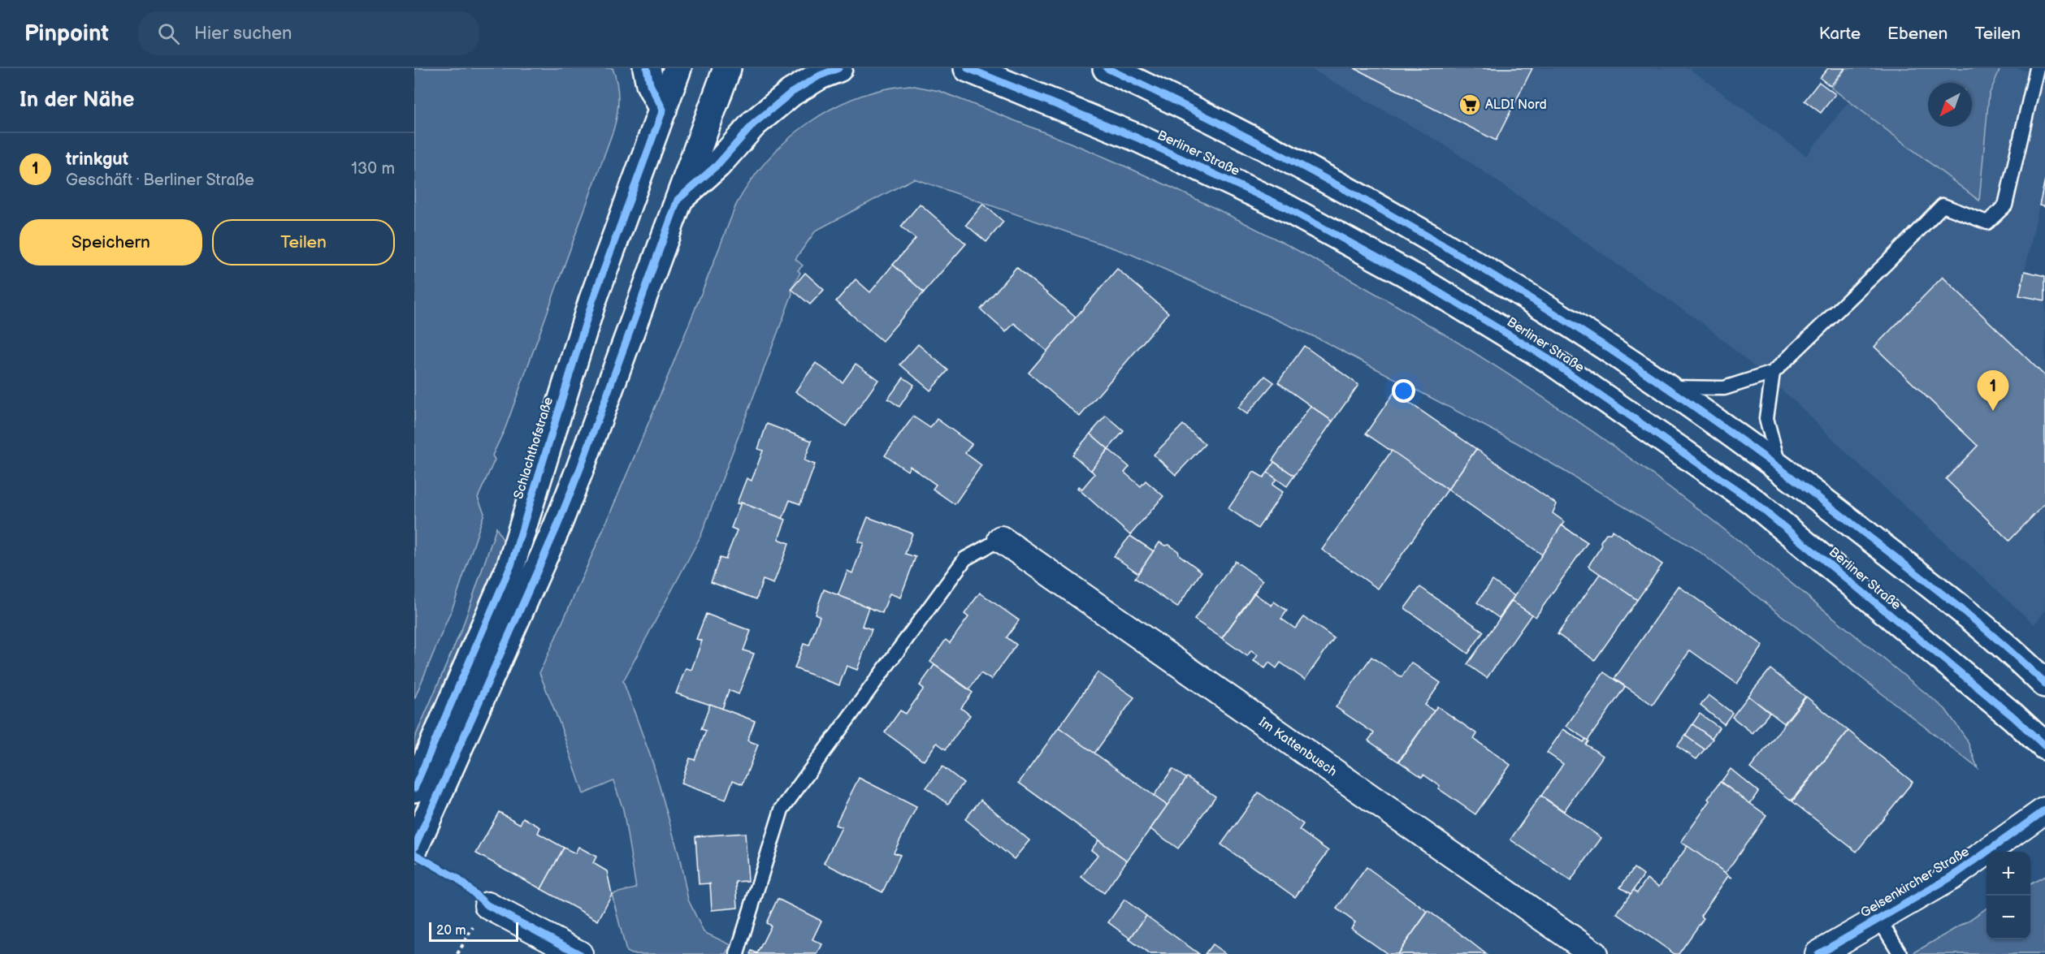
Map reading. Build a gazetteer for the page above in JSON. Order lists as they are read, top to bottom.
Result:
{
  "streets": {
    "main road": ["Berliner Straße", "Schlachthofstraße"],
    "street": ["Im Kattenbusch", "Gelsenkircher Straße"]
  },
  "places": {
    "supermarket": ["ALDI Nord"]
  },
  "scale_bar": "20 m",
  "north": "bottom left",
  "page": {
    "header": "Pinpoint",
    "search": "Hier suchen",
    "nav": ["Karte", "Ebenen", "Teilen"],
    "heading": "In der Nähe",
    "list": [
      {
        "mark": "1",
        "name": "trinkgut",
        "note": "Geschäft · Berliner Straße",
        "value": "130 m"
      }
    ],
    "buttons": ["Speichern", "Teilen"],
    "pins": "1",
    "map_buttons": ["+", "−"],
    "scale": "20 m"
  }
}
